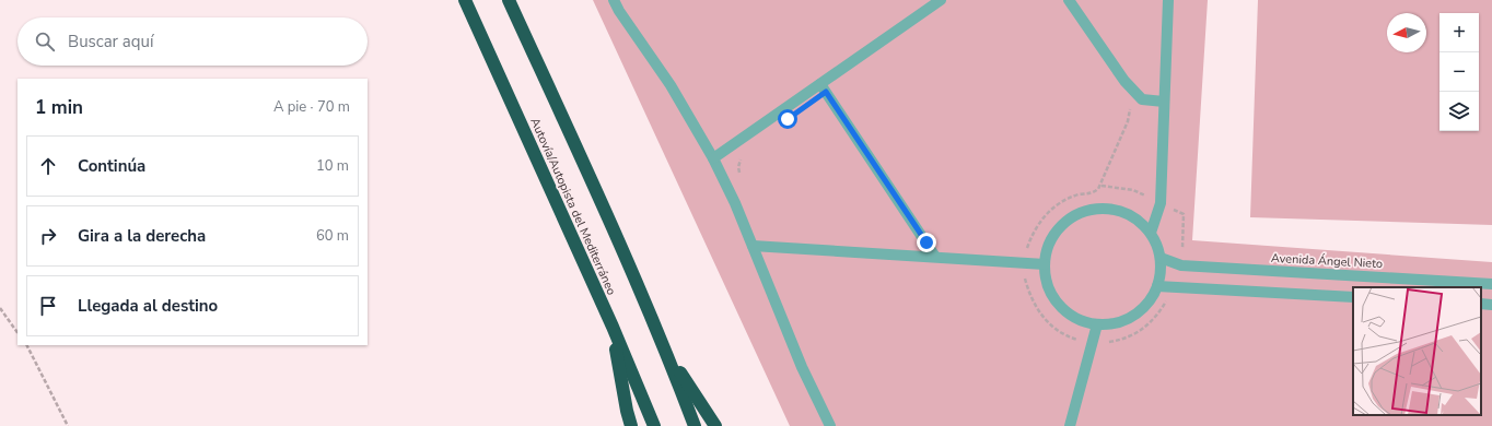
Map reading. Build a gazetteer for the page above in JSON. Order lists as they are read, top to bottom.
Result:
{
  "streets": {
    "highway": ["Autovía/Autopista del Mediterráneo"],
    "street": ["Avenida Ángel Nieto"]
  },
  "north": "left",
  "page": {
    "map_buttons": ["+", "−"],
    "search": "Buscar aquí",
    "heading": ["1 min", "A pie · 70 m"],
    "list": [
      ["Continúa", "10 m"],
      ["Gira a la derecha", "60 m"],
      "Llegada al destino"
    ]
  }
}
